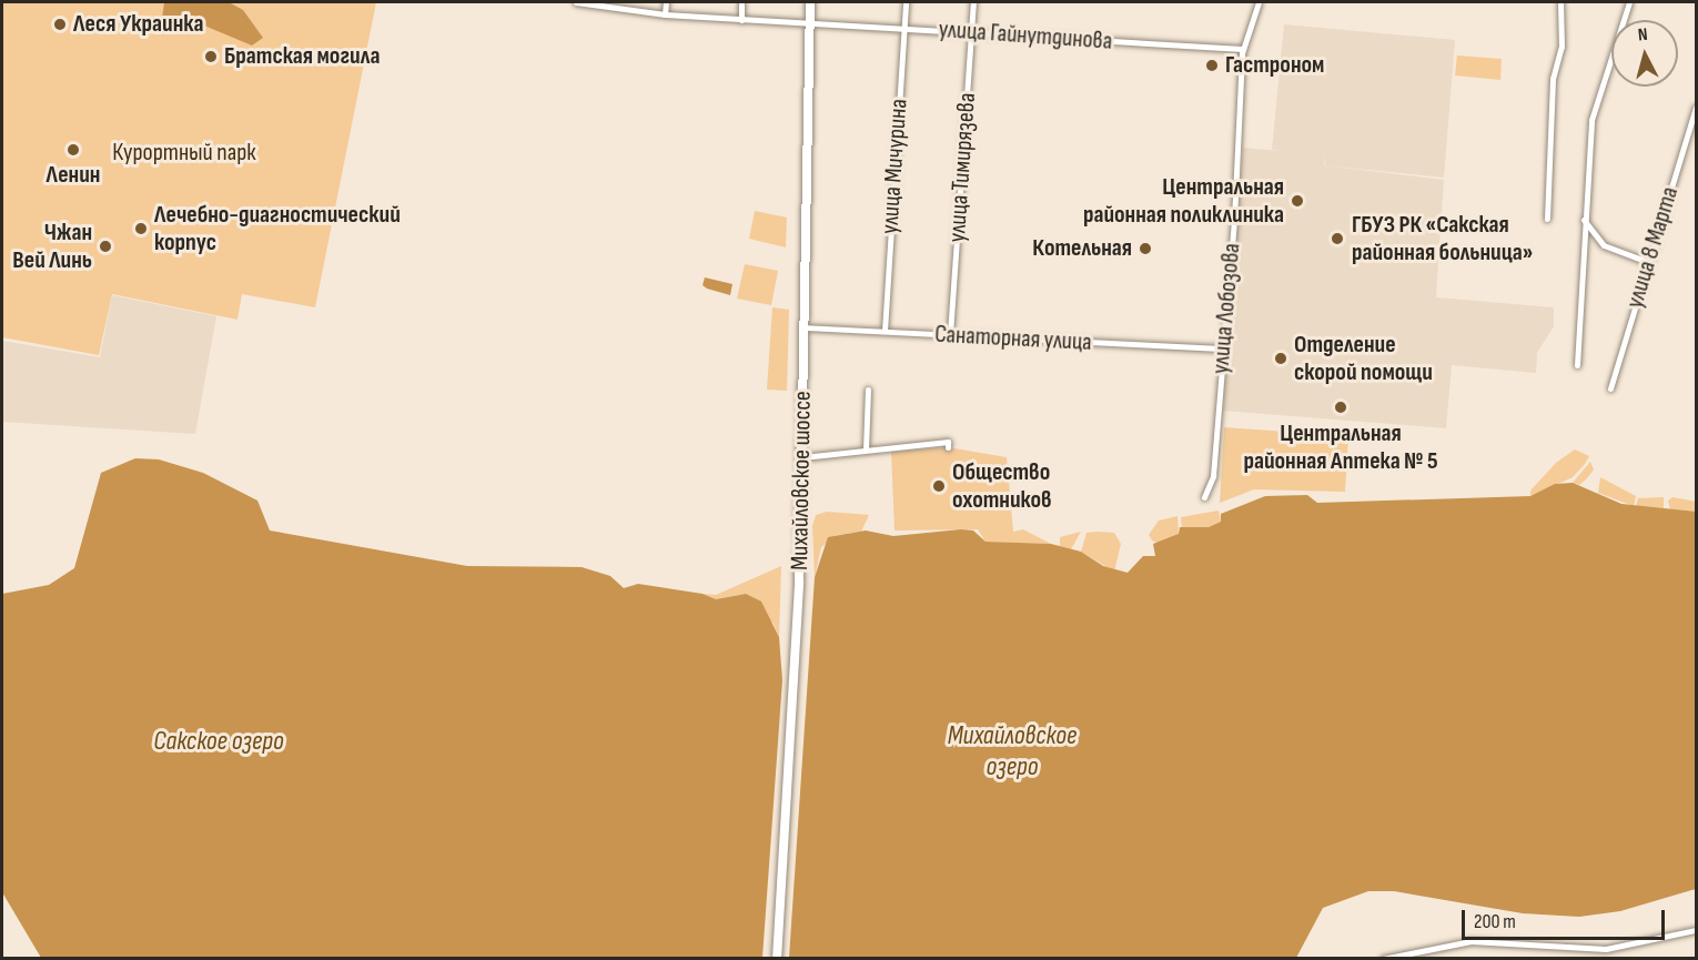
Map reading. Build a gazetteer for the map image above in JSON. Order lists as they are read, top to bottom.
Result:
{
  "streets": {
    "main road": ["Михайловское шоссе"],
    "street": [
      "улица Гайнутдинова",
      "улица Мичурина",
      "улица Тимирязева",
      "улица 8 Марта",
      "улица Лобозова",
      "Санаторная улица"
    ]
  },
  "crossings": [
    ["улица Гайнутдинова", "улица Мичурина"],
    ["улица Гайнутдинова", "улица Тимирязева"],
    ["улица Гайнутдинова", "улица Лобозова"],
    ["улица Гайнутдинова", "Михайловское шоссе"],
    ["улица Мичурина", "Санаторная улица"],
    ["улица Тимирязева", "Санаторная улица"],
    ["улица Лобозова", "Санаторная улица"],
    ["Санаторная улица", "Михайловское шоссе"]
  ],
  "water": ["Михайловское озеро", "Сакское озеро"],
  "parks": ["Курортный парк"],
  "places": [
    "Леся Украинка",
    "Братская могила",
    "Гастроном",
    "Ленин",
    "Центральная районная поликлиника",
    "Лечебно-диагностический корпус",
    "ГБУЗ РК «Сакская районная больница»",
    "Чжан Вей Линь",
    "Котельная",
    "Отделение скорой помощи",
    "Центральная районная Аптека № 5",
    "Общество охотников"
  ],
  "scale_bar": "200 m",
  "north": "top"
}
